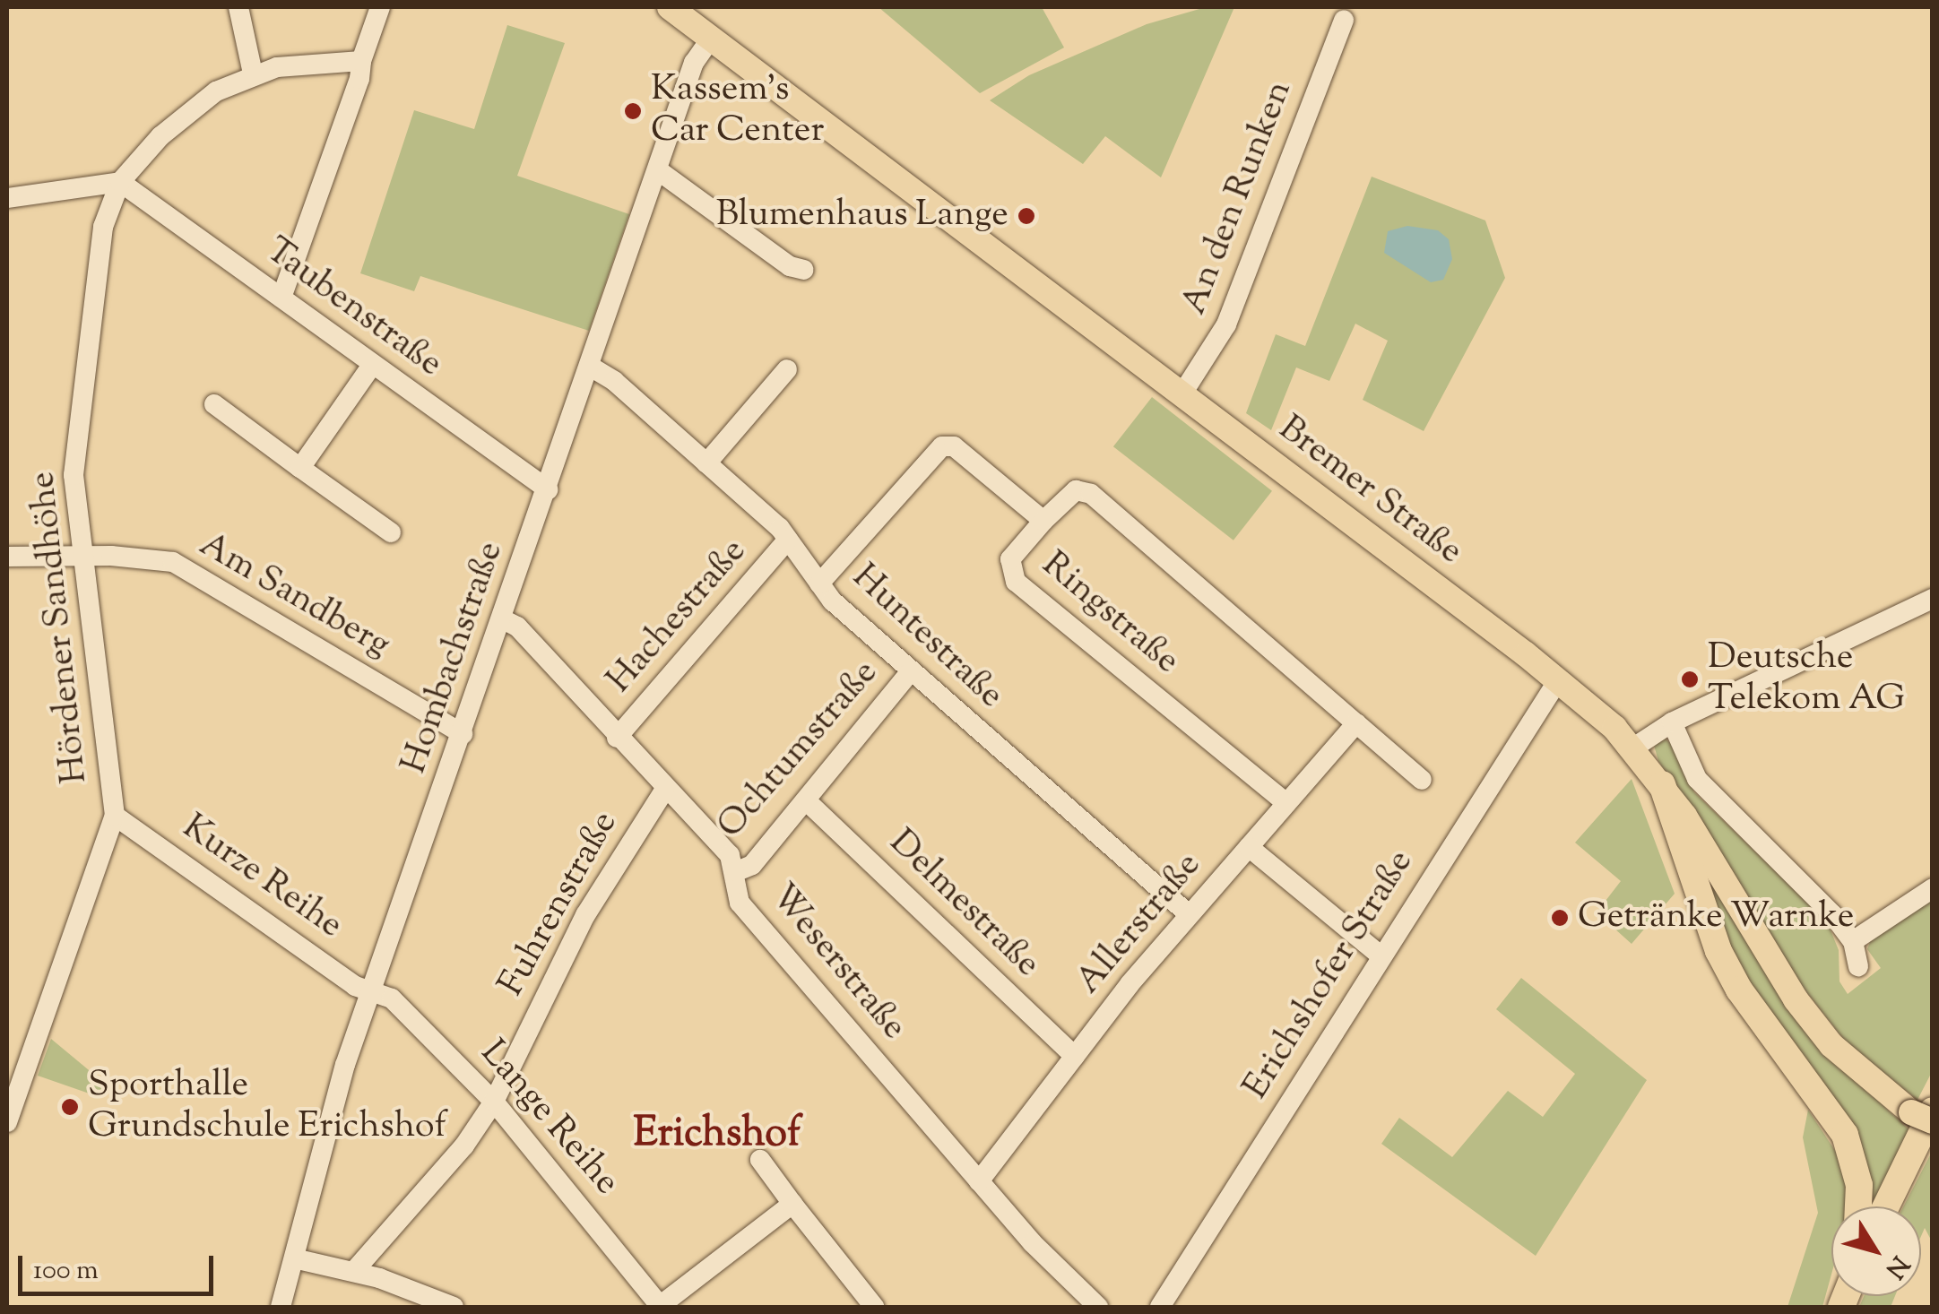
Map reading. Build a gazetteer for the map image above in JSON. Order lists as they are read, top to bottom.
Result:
{
  "streets": {
    "main road": ["Bremer Straße"],
    "street": [
      "An den Runken",
      "Taubenstraße",
      "Am Sandberg",
      "Ringstraße",
      "Hachestraße",
      "Hördener Sandhöhe",
      "Huntestraße",
      "Hombachstraße",
      "Ochtumstraße",
      "Kurze Reihe",
      "Fuhrenstraße",
      "Delmestraße",
      "Allerstraße",
      "Weserstraße",
      "Erichshofer Straße",
      "Lange Reihe"
    ]
  },
  "crossings": [
    ["An den Runken", "Bremer Straße"],
    ["Taubenstraße", "Hördener Sandhöhe"],
    ["Taubenstraße", "Hombachstraße"],
    ["Bremer Straße", "Hombachstraße"],
    ["Bremer Straße", "Erichshofer Straße"],
    ["Am Sandberg", "Hördener Sandhöhe"],
    ["Am Sandberg", "Hombachstraße"],
    ["Hachestraße", "Huntestraße"],
    ["Hachestraße", "Weserstraße"],
    ["Hördener Sandhöhe", "Kurze Reihe"],
    ["Huntestraße", "Hombachstraße"],
    ["Huntestraße", "Ochtumstraße"],
    ["Huntestraße", "Allerstraße"],
    ["Hombachstraße", "Kurze Reihe"],
    ["Hombachstraße", "Weserstraße"],
    ["Hombachstraße", "Lange Reihe"],
    ["Ochtumstraße", "Delmestraße"],
    ["Ochtumstraße", "Weserstraße"],
    ["Kurze Reihe", "Lange Reihe"],
    ["Fuhrenstraße", "Weserstraße"],
    ["Fuhrenstraße", "Lange Reihe"],
    ["Delmestraße", "Allerstraße"],
    ["Allerstraße", "Weserstraße"],
    ["Allerstraße", "Erichshofer Straße"]
  ],
  "districts": ["Erichshof"],
  "places": [
    "Kassem's Car Center",
    "Blumenhaus Lange",
    "Deutsche Telekom AG",
    "Getränke Warnke",
    "Sporthalle Grundschule Erichshof"
  ],
  "scale_bar": "100 m",
  "north": "bottom right"
}
